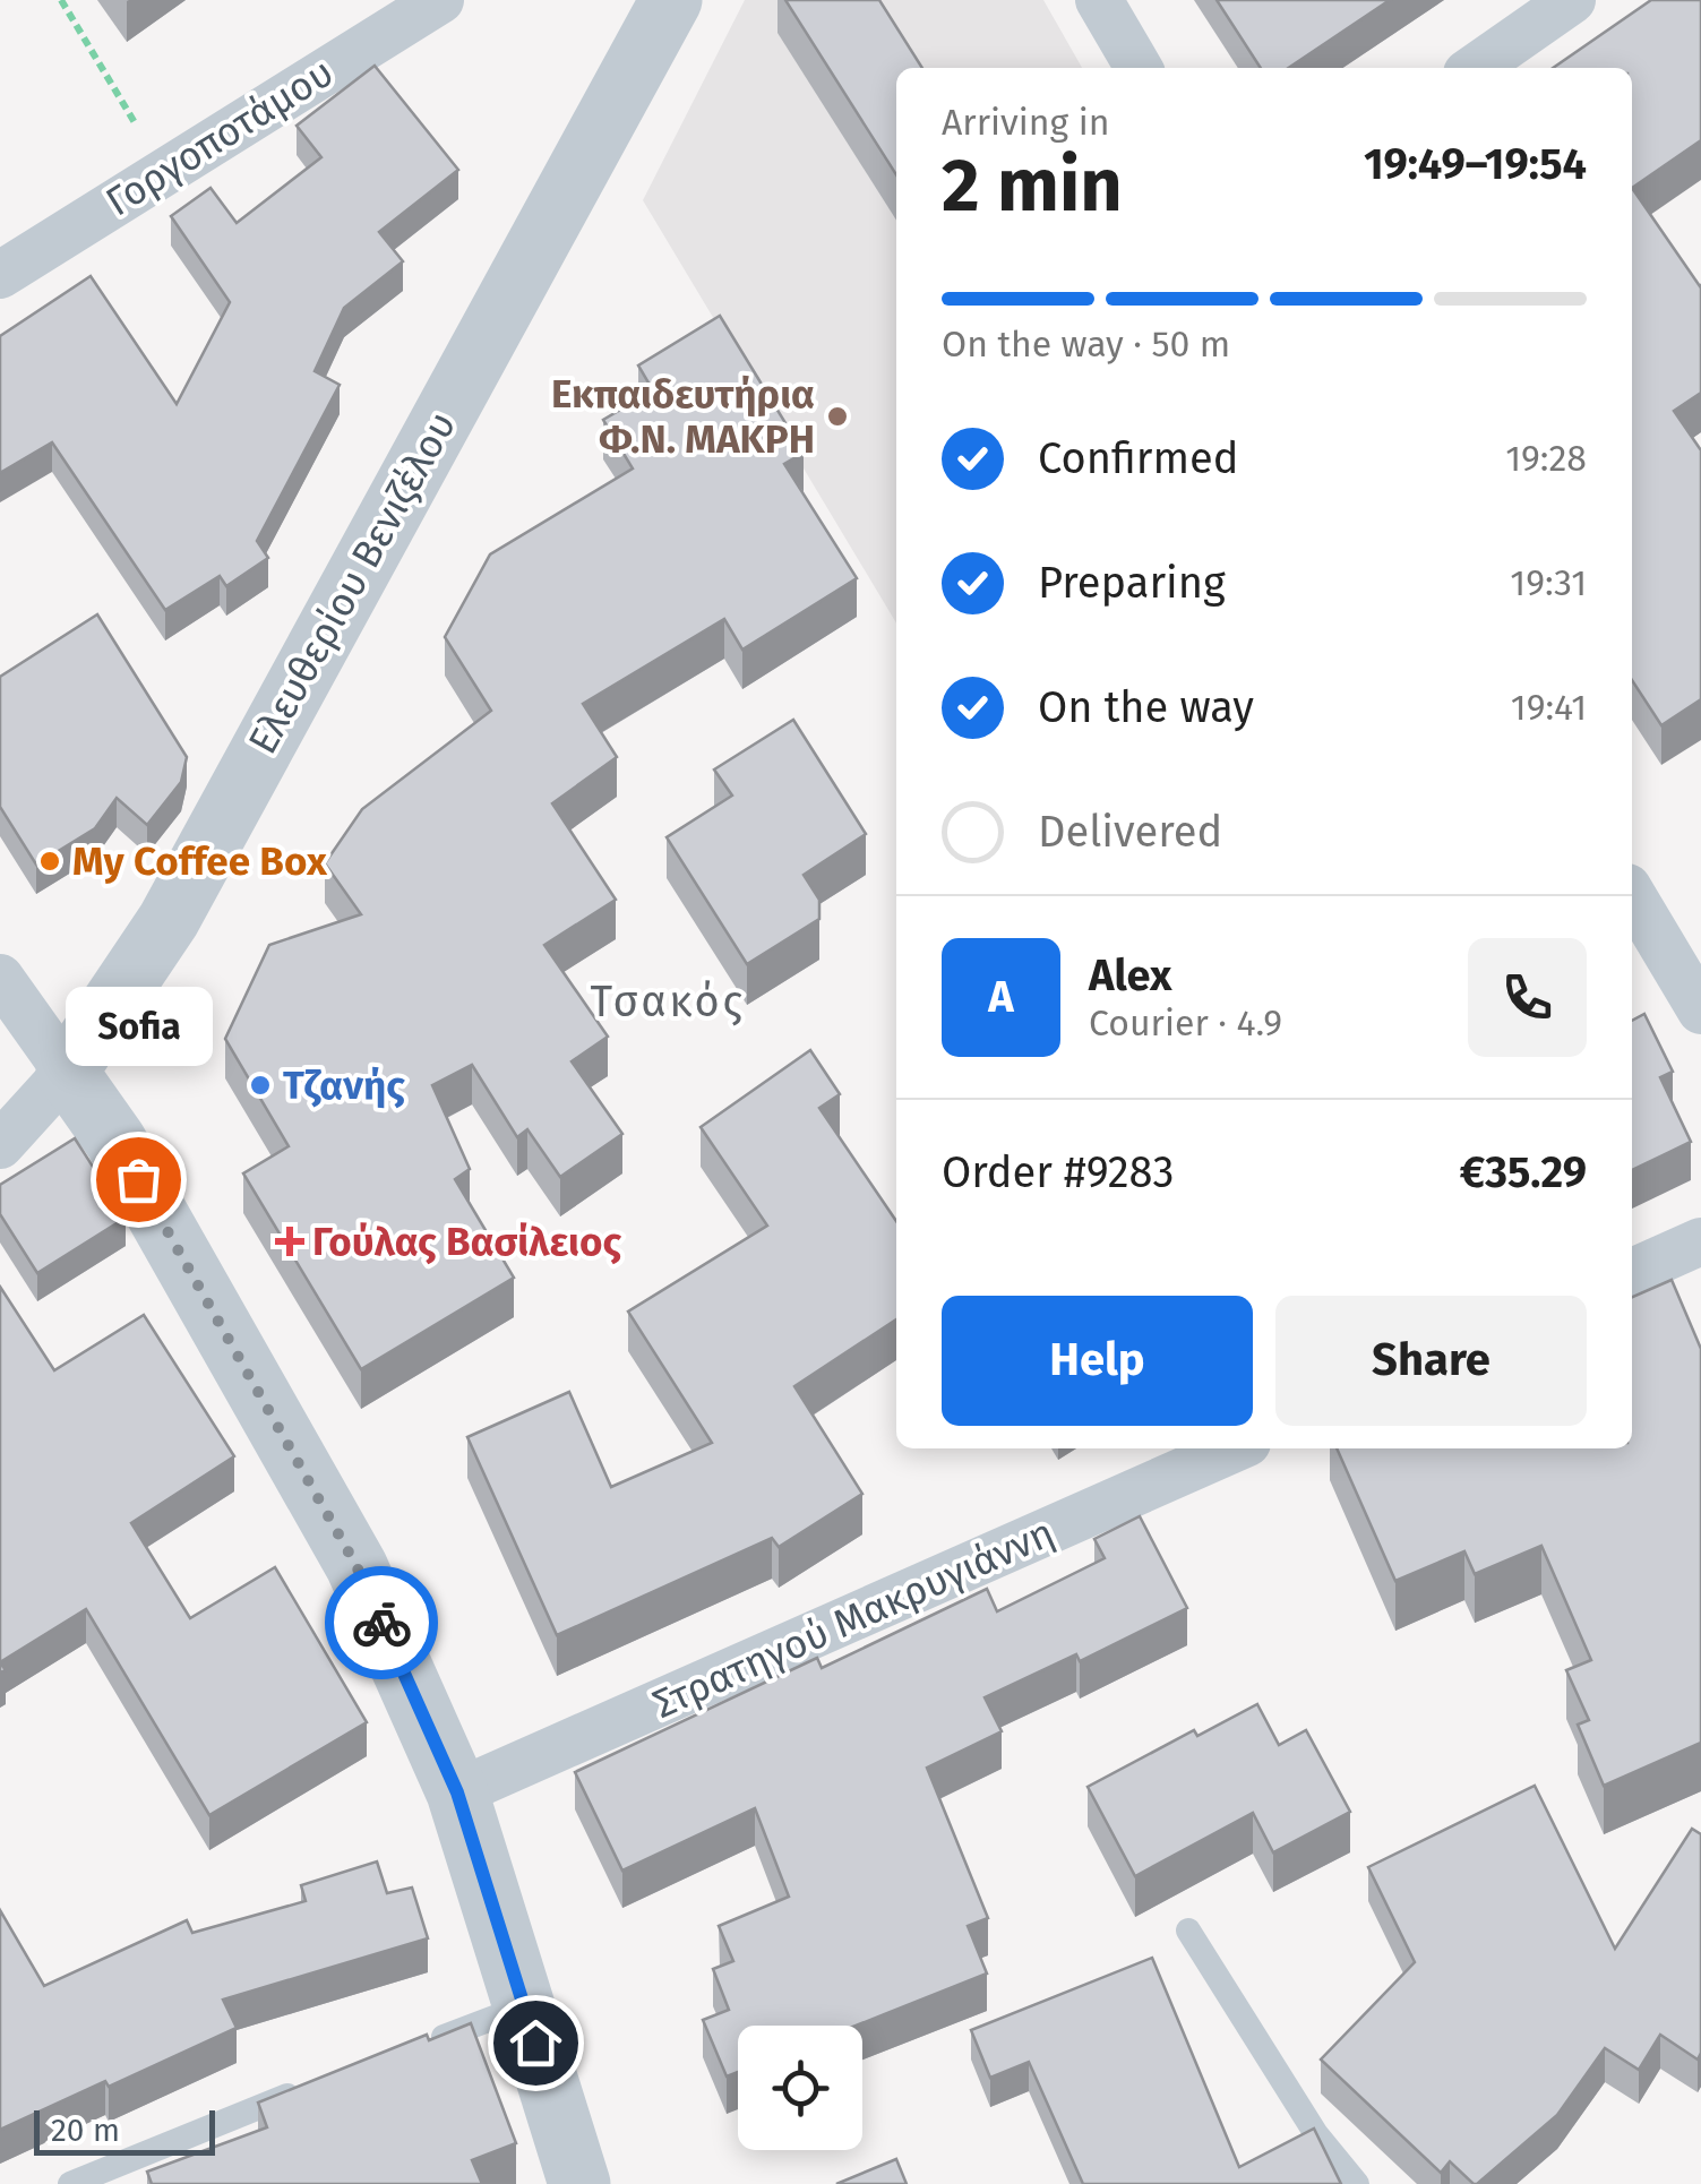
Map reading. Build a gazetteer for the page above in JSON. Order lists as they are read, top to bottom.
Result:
{
  "streets": {
    "street": ["Γοργοποτάμου", "Ελευθερίου Βενιζέλου", "Στρατηγού Μακρυγιάννη"]
  },
  "districts": ["Τσακός"],
  "places": {
    "other": [
      "Εκπαιδευτήρια Φ.Ν. ΜΑΚΡΗ",
      "My Coffee Box",
      "Τζανής",
      "Sofia"
    ],
    "health": ["Γούλας Βασίλειος"]
  },
  "scale_bar": "20 m",
  "page": {
    "heading": ["2 min", "Arriving in", "19:49–19:54"],
    "panel": [
      "Alex",
      "Courier · 4.9",
      "Order #9283",
      "€35.29"
    ],
    "bar": "On the way · 50 m",
    "list": [
      ["Confirmed", "19:28"],
      ["Preparing", "19:31"],
      ["On the way", "19:41"],
      "Delivered"
    ],
    "round": "A",
    "bubble": "Sofia",
    "buttons": ["Help", "Share"],
    "scale": "20 m"
  }
}
